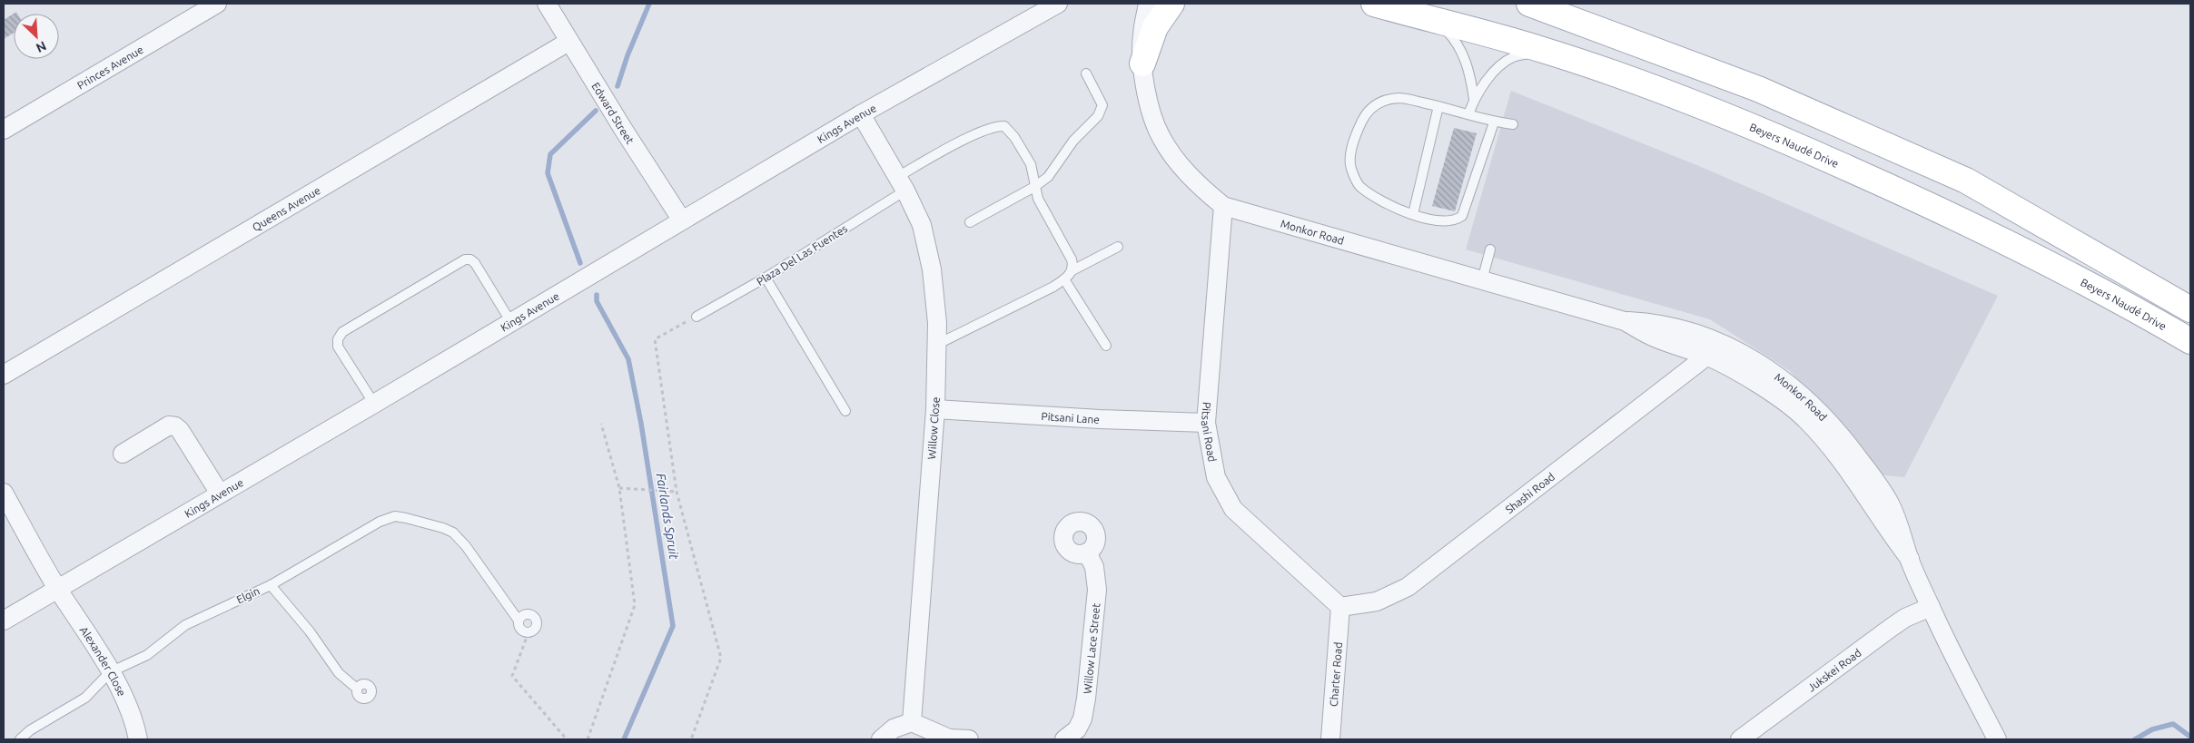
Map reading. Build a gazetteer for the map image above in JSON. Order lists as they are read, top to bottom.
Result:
{
  "streets": {
    "main road": ["Beyers Naudé Drive"],
    "street": [
      "Princes Avenue",
      "Edward Street",
      "Kings Avenue",
      "Queens Avenue",
      "Monkor Road",
      "Pitsani Lane",
      "Willow Close",
      "Pitsani Road",
      "Shashi Road",
      "Willow Lace Street",
      "Alexander Close",
      "Jukskei Road",
      "Charter Road"
    ],
    "lane": ["Plaza Del Las Fuentes", "Elgin"]
  },
  "crossings": [
    ["Edward Street", "Kings Avenue"],
    ["Edward Street", "Queens Avenue"],
    ["Kings Avenue", "Willow Close"],
    ["Kings Avenue", "Alexander Close"],
    ["Monkor Road", "Pitsani Road"],
    ["Monkor Road", "Shashi Road"],
    ["Monkor Road", "Jukskei Road"],
    ["Plaza Del Las Fuentes", "Willow Close"],
    ["Pitsani Lane", "Willow Close"],
    ["Pitsani Lane", "Pitsani Road"],
    ["Pitsani Road", "Shashi Road"],
    ["Pitsani Road", "Charter Road"],
    ["Shashi Road", "Charter Road"],
    ["Elgin", "Alexander Close"]
  ],
  "water": ["Fairlands Spruit"],
  "north": "bottom right"
}
